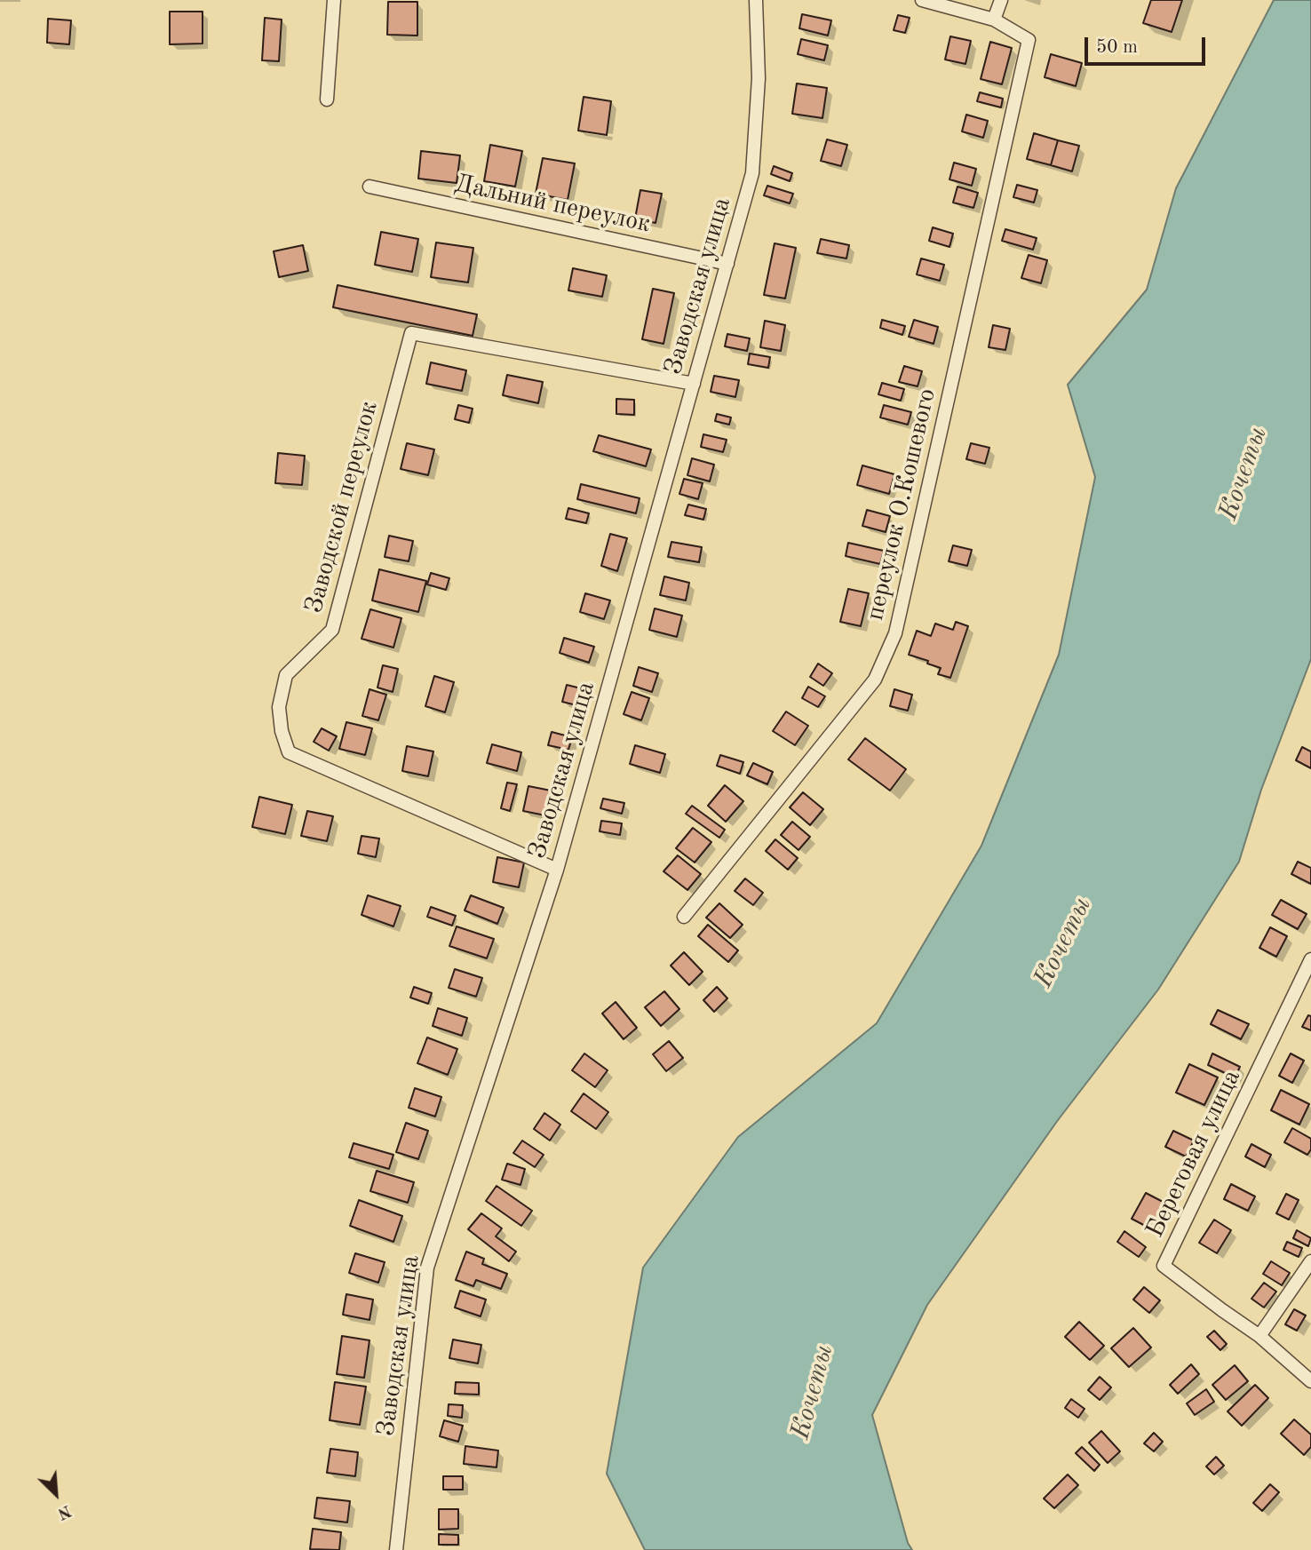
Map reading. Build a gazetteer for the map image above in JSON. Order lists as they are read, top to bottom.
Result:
{
  "streets": {
    "street": [
      "Дальний переулок",
      "Заводская улица",
      "переулок О.Кошевого",
      "Заводской переулок",
      "Береговая улица"
    ]
  },
  "crossings": [
    ["Дальний переулок", "Заводская улица"],
    ["Заводская улица", "Заводской переулок"]
  ],
  "water": ["Кочеты"],
  "scale_bar": "50 m",
  "north": "bottom right"
}
